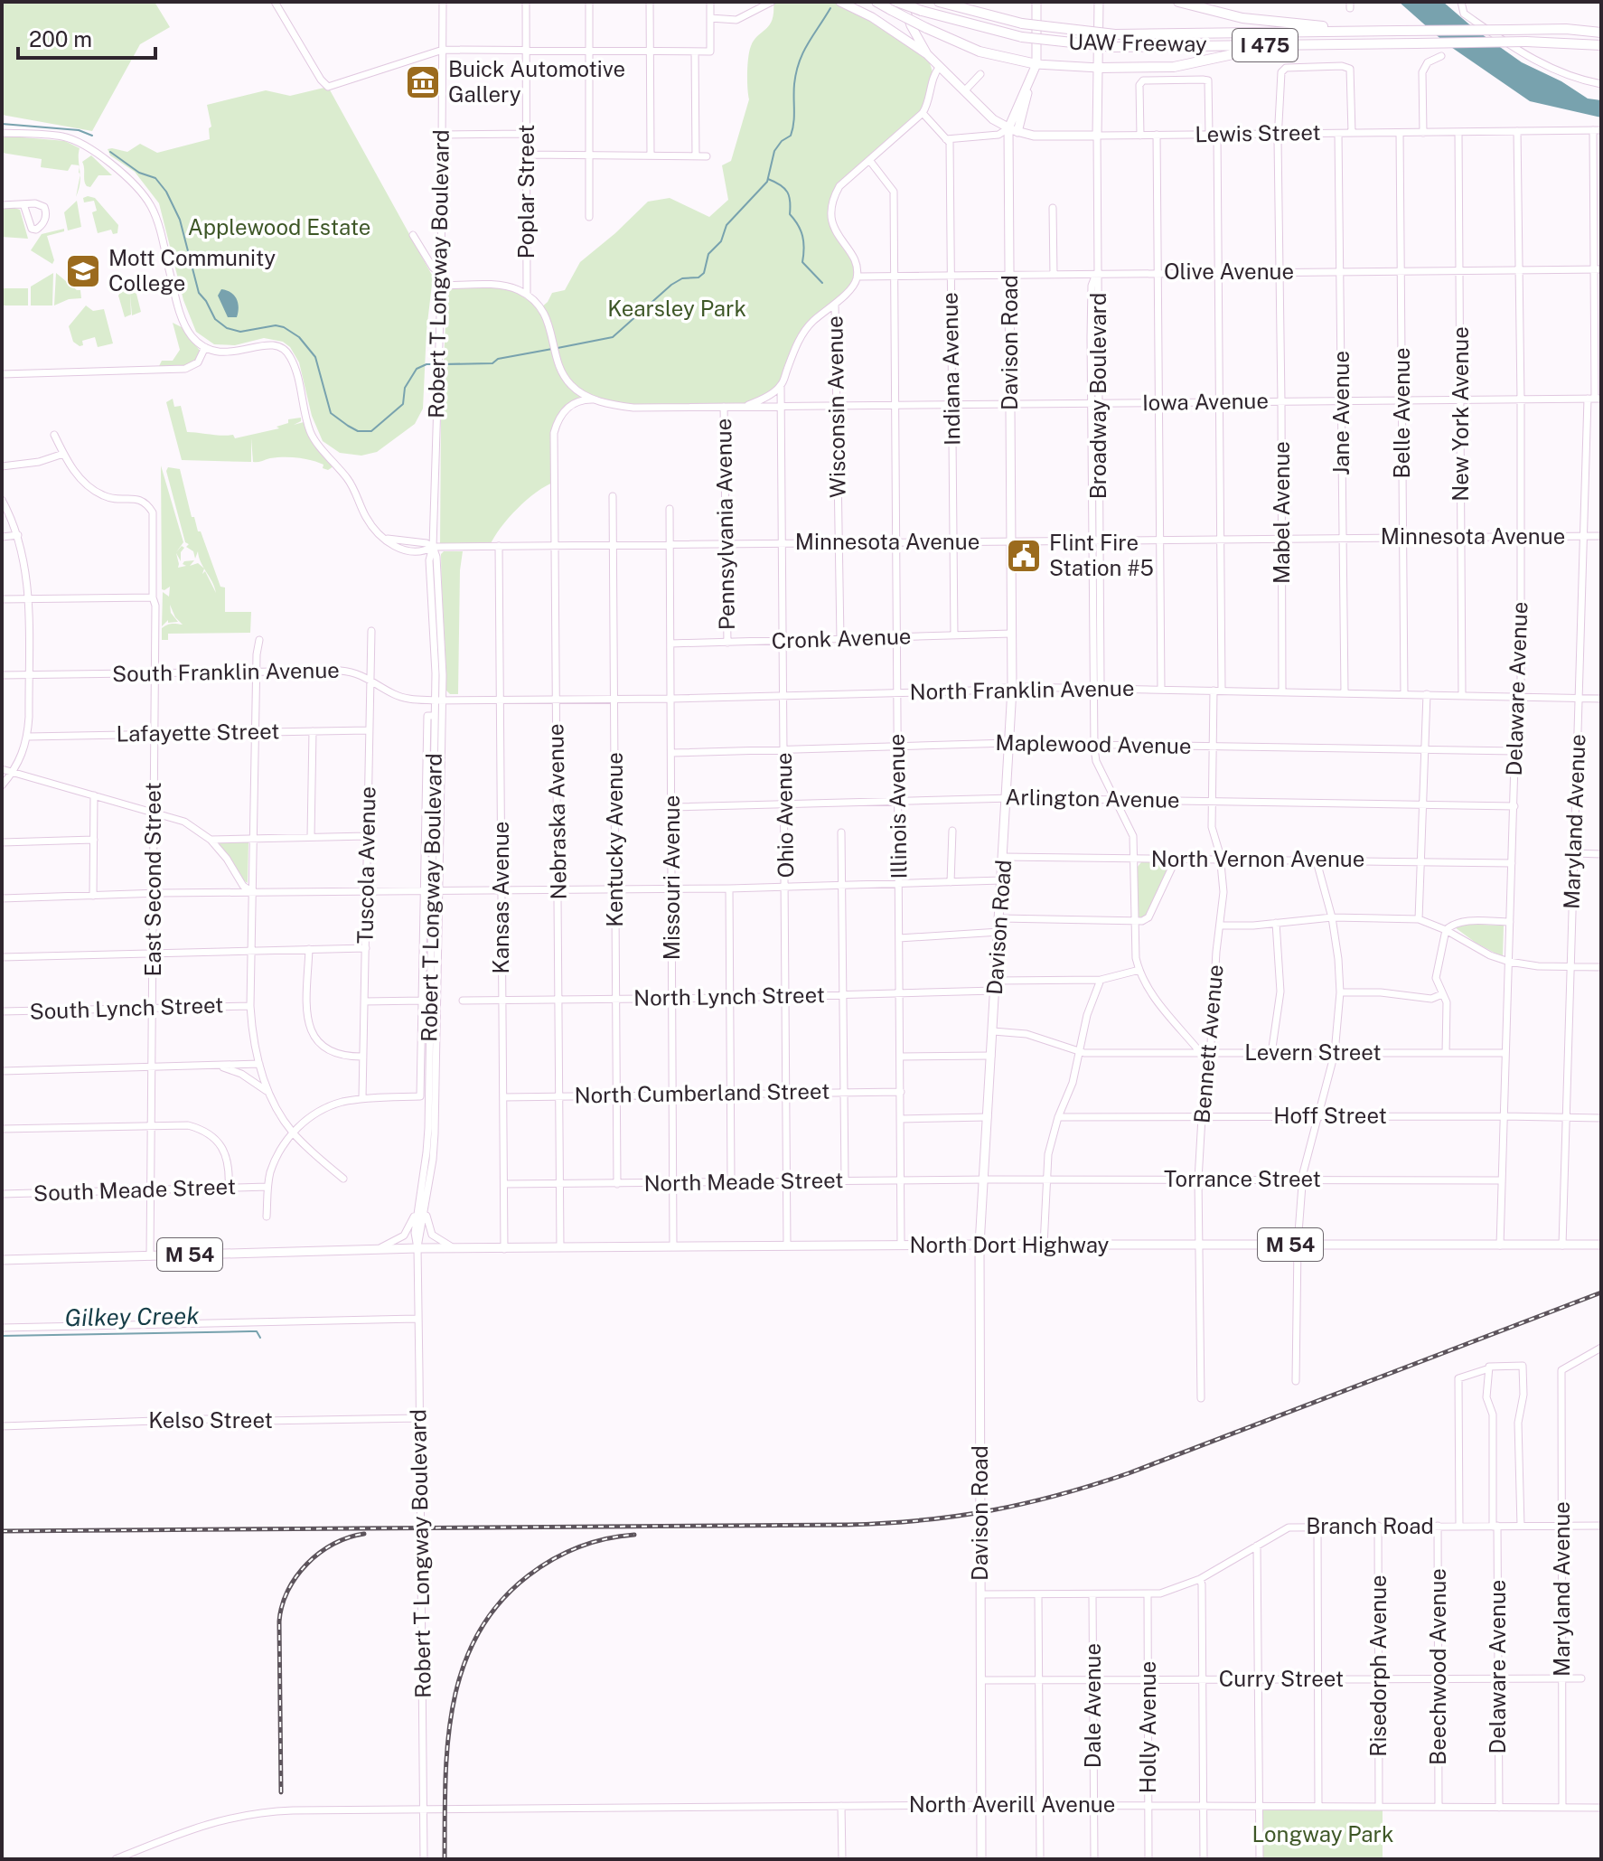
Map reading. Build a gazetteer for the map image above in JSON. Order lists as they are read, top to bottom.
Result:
{
  "streets": {
    "highway": ["UAW Freeway", "I 475"],
    "main road": [
      "Lewis Street",
      "Davison Road",
      "Broadway Boulevard",
      "M 54",
      "North Dort Highway"
    ],
    "street": [
      "Poplar Street",
      "Olive Avenue",
      "Robert T Longway Boulevard",
      "Indiana Avenue",
      "Iowa Avenue",
      "Wisconsin Avenue",
      "Jane Avenue",
      "Belle Avenue",
      "New York Avenue",
      "Mabel Avenue",
      "Pennsylvania Avenue",
      "Minnesota Avenue",
      "Cronk Avenue",
      "South Franklin Avenue",
      "Delaware Avenue",
      "North Franklin Avenue",
      "Lafayette Street",
      "Maplewood Avenue",
      "Arlington Avenue",
      "Illinois Avenue",
      "Nebraska Avenue",
      "Ohio Avenue",
      "Maryland Avenue",
      "Kentucky Avenue",
      "North Vernon Avenue",
      "Tuscola Avenue",
      "Missouri Avenue",
      "East Second Street",
      "Kansas Avenue",
      "North Lynch Street",
      "South Lynch Street",
      "Bennett Avenue",
      "Levern Street",
      "North Cumberland Street",
      "Hoff Street",
      "Torrance Street",
      "North Meade Street",
      "South Meade Street",
      "Kelso Street",
      "Branch Road",
      "Risedorph Avenue",
      "Beechwood Avenue",
      "Curry Street",
      "Dale Avenue",
      "Holly Avenue",
      "North Averill Avenue"
    ]
  },
  "crossings": [
    ["Lewis Street", "Davison Road"],
    ["Lewis Street", "Broadway Boulevard"],
    ["Lewis Street", "Jane Avenue"],
    ["Lewis Street", "Belle Avenue"],
    ["Lewis Street", "New York Avenue"],
    ["Lewis Street", "Mabel Avenue"],
    ["Lewis Street", "Delaware Avenue"],
    ["Lewis Street", "Maryland Avenue"],
    ["Lewis Street", "Bennett Avenue"],
    ["Olive Avenue", "Davison Road"],
    ["Olive Avenue", "Indiana Avenue"],
    ["Olive Avenue", "Broadway Boulevard"],
    ["Olive Avenue", "Jane Avenue"],
    ["Olive Avenue", "Belle Avenue"],
    ["Olive Avenue", "New York Avenue"],
    ["Olive Avenue", "Mabel Avenue"],
    ["Olive Avenue", "Delaware Avenue"],
    ["Olive Avenue", "Illinois Avenue"],
    ["Olive Avenue", "Maryland Avenue"],
    ["Olive Avenue", "Bennett Avenue"],
    ["Robert T Longway Boulevard", "Minnesota Avenue"],
    ["Robert T Longway Boulevard", "South Franklin Avenue"],
    ["Robert T Longway Boulevard", "North Franklin Avenue"],
    ["Robert T Longway Boulevard", "M 54"],
    ["Robert T Longway Boulevard", "North Dort Highway"],
    ["Robert T Longway Boulevard", "Kelso Street"],
    ["Robert T Longway Boulevard", "North Averill Avenue"],
    ["Davison Road", "Iowa Avenue"],
    ["Davison Road", "Minnesota Avenue"],
    ["Davison Road", "Cronk Avenue"],
    ["Davison Road", "North Franklin Avenue"],
    ["Davison Road", "Maplewood Avenue"],
    ["Davison Road", "Arlington Avenue"],
    ["Davison Road", "North Vernon Avenue"],
    ["Davison Road", "North Lynch Street"],
    ["Davison Road", "Levern Street"],
    ["Davison Road", "Torrance Street"],
    ["Davison Road", "North Meade Street"],
    ["Davison Road", "North Dort Highway"],
    ["Davison Road", "Branch Road"],
    ["Davison Road", "Curry Street"],
    ["Davison Road", "North Averill Avenue"],
    ["Indiana Avenue", "Iowa Avenue"],
    ["Indiana Avenue", "Minnesota Avenue"],
    ["Indiana Avenue", "Cronk Avenue"],
    ["Broadway Boulevard", "Iowa Avenue"],
    ["Broadway Boulevard", "Minnesota Avenue"],
    ["Broadway Boulevard", "North Franklin Avenue"],
    ["Broadway Boulevard", "Maplewood Avenue"],
    ["Broadway Boulevard", "Arlington Avenue"],
    ["Broadway Boulevard", "North Vernon Avenue"],
    ["Broadway Boulevard", "North Lynch Street"],
    ["Broadway Boulevard", "Levern Street"],
    ["Iowa Avenue", "Wisconsin Avenue"],
    ["Iowa Avenue", "Jane Avenue"],
    ["Iowa Avenue", "Belle Avenue"],
    ["Iowa Avenue", "New York Avenue"],
    ["Iowa Avenue", "Mabel Avenue"],
    ["Iowa Avenue", "Pennsylvania Avenue"],
    ["Iowa Avenue", "Delaware Avenue"],
    ["Iowa Avenue", "Illinois Avenue"],
    ["Iowa Avenue", "Nebraska Avenue"],
    ["Iowa Avenue", "Ohio Avenue"],
    ["Iowa Avenue", "Maryland Avenue"],
    ["Iowa Avenue", "Bennett Avenue"],
    ["Wisconsin Avenue", "Minnesota Avenue"],
    ["Wisconsin Avenue", "Cronk Avenue"],
    ["Jane Avenue", "Minnesota Avenue"],
    ["Jane Avenue", "North Franklin Avenue"],
    ["Belle Avenue", "Minnesota Avenue"],
    ["Belle Avenue", "North Franklin Avenue"],
    ["New York Avenue", "Minnesota Avenue"],
    ["New York Avenue", "North Franklin Avenue"],
    ["Mabel Avenue", "Minnesota Avenue"],
    ["Mabel Avenue", "North Franklin Avenue"],
    ["Pennsylvania Avenue", "Minnesota Avenue"],
    ["Pennsylvania Avenue", "Cronk Avenue"],
    ["Minnesota Avenue", "Delaware Avenue"],
    ["Minnesota Avenue", "Illinois Avenue"],
    ["Minnesota Avenue", "Nebraska Avenue"],
    ["Minnesota Avenue", "Ohio Avenue"],
    ["Minnesota Avenue", "Maryland Avenue"],
    ["Minnesota Avenue", "Kentucky Avenue"],
    ["Minnesota Avenue", "Missouri Avenue"],
    ["Minnesota Avenue", "Kansas Avenue"],
    ["Minnesota Avenue", "Bennett Avenue"],
    ["Cronk Avenue", "Illinois Avenue"],
    ["Cronk Avenue", "Ohio Avenue"],
    ["Cronk Avenue", "Missouri Avenue"],
    ["South Franklin Avenue", "North Franklin Avenue"],
    ["South Franklin Avenue", "Tuscola Avenue"],
    ["South Franklin Avenue", "East Second Street"],
    ["Delaware Avenue", "North Franklin Avenue"],
    ["Delaware Avenue", "Maplewood Avenue"],
    ["Delaware Avenue", "Arlington Avenue"],
    ["Delaware Avenue", "North Vernon Avenue"],
    ["Delaware Avenue", "Levern Street"],
    ["Delaware Avenue", "Hoff Street"],
    ["Delaware Avenue", "Torrance Street"],
    ["Delaware Avenue", "North Dort Highway"],
    ["Delaware Avenue", "Branch Road"],
    ["Delaware Avenue", "Curry Street"],
    ["Delaware Avenue", "North Averill Avenue"],
    ["North Franklin Avenue", "Illinois Avenue"],
    ["North Franklin Avenue", "Nebraska Avenue"],
    ["North Franklin Avenue", "Ohio Avenue"],
    ["North Franklin Avenue", "Maryland Avenue"],
    ["North Franklin Avenue", "Kentucky Avenue"],
    ["North Franklin Avenue", "Missouri Avenue"],
    ["North Franklin Avenue", "Kansas Avenue"],
    ["North Franklin Avenue", "Bennett Avenue"],
    ["Lafayette Street", "Tuscola Avenue"],
    ["Lafayette Street", "East Second Street"],
    ["Maplewood Avenue", "Illinois Avenue"],
    ["Maplewood Avenue", "Ohio Avenue"],
    ["Maplewood Avenue", "Missouri Avenue"],
    ["Maplewood Avenue", "Bennett Avenue"],
    ["Arlington Avenue", "Illinois Avenue"],
    ["Arlington Avenue", "Ohio Avenue"],
    ["Arlington Avenue", "Missouri Avenue"],
    ["Arlington Avenue", "Bennett Avenue"],
    ["Illinois Avenue", "North Lynch Street"],
    ["Illinois Avenue", "North Cumberland Street"],
    ["Illinois Avenue", "North Meade Street"],
    ["Illinois Avenue", "North Dort Highway"],
    ["Nebraska Avenue", "North Lynch Street"],
    ["Nebraska Avenue", "North Cumberland Street"],
    ["Nebraska Avenue", "North Meade Street"],
    ["Nebraska Avenue", "North Dort Highway"],
    ["Ohio Avenue", "North Lynch Street"],
    ["Ohio Avenue", "North Cumberland Street"],
    ["Ohio Avenue", "North Meade Street"],
    ["Ohio Avenue", "North Dort Highway"],
    ["Maryland Avenue", "Hoff Street"],
    ["Maryland Avenue", "North Dort Highway"],
    ["Maryland Avenue", "Branch Road"],
    ["Maryland Avenue", "Curry Street"],
    ["Maryland Avenue", "North Averill Avenue"],
    ["Kentucky Avenue", "North Lynch Street"],
    ["Kentucky Avenue", "North Cumberland Street"],
    ["Kentucky Avenue", "North Meade Street"],
    ["North Vernon Avenue", "Bennett Avenue"],
    ["Missouri Avenue", "North Lynch Street"],
    ["Missouri Avenue", "North Cumberland Street"],
    ["Missouri Avenue", "North Meade Street"],
    ["Missouri Avenue", "North Dort Highway"],
    ["East Second Street", "South Lynch Street"],
    ["East Second Street", "South Meade Street"],
    ["East Second Street", "M 54"],
    ["Kansas Avenue", "North Lynch Street"],
    ["Kansas Avenue", "North Cumberland Street"],
    ["Kansas Avenue", "North Meade Street"],
    ["Kansas Avenue", "North Dort Highway"],
    ["Bennett Avenue", "Levern Street"],
    ["Bennett Avenue", "Hoff Street"],
    ["Bennett Avenue", "Torrance Street"],
    ["Bennett Avenue", "North Dort Highway"],
    ["Torrance Street", "North Meade Street"],
    ["M 54", "North Dort Highway"],
    ["Branch Road", "Risedorph Avenue"],
    ["Branch Road", "Beechwood Avenue"],
    ["Branch Road", "Dale Avenue"],
    ["Branch Road", "Holly Avenue"],
    ["Risedorph Avenue", "Curry Street"],
    ["Risedorph Avenue", "North Averill Avenue"],
    ["Beechwood Avenue", "Curry Street"],
    ["Beechwood Avenue", "North Averill Avenue"],
    ["Curry Street", "Dale Avenue"],
    ["Curry Street", "Holly Avenue"],
    ["Dale Avenue", "North Averill Avenue"],
    ["Holly Avenue", "North Averill Avenue"]
  ],
  "water": ["Gilkey Creek"],
  "parks": ["Applewood Estate", "Kearsley Park", "Longway Park"],
  "places": {
    "museum": ["Buick Automotive Gallery"],
    "school or university": ["Mott Community College"],
    "public building": ["Flint Fire Station #5"]
  },
  "scale_bar": "200 m"
}
